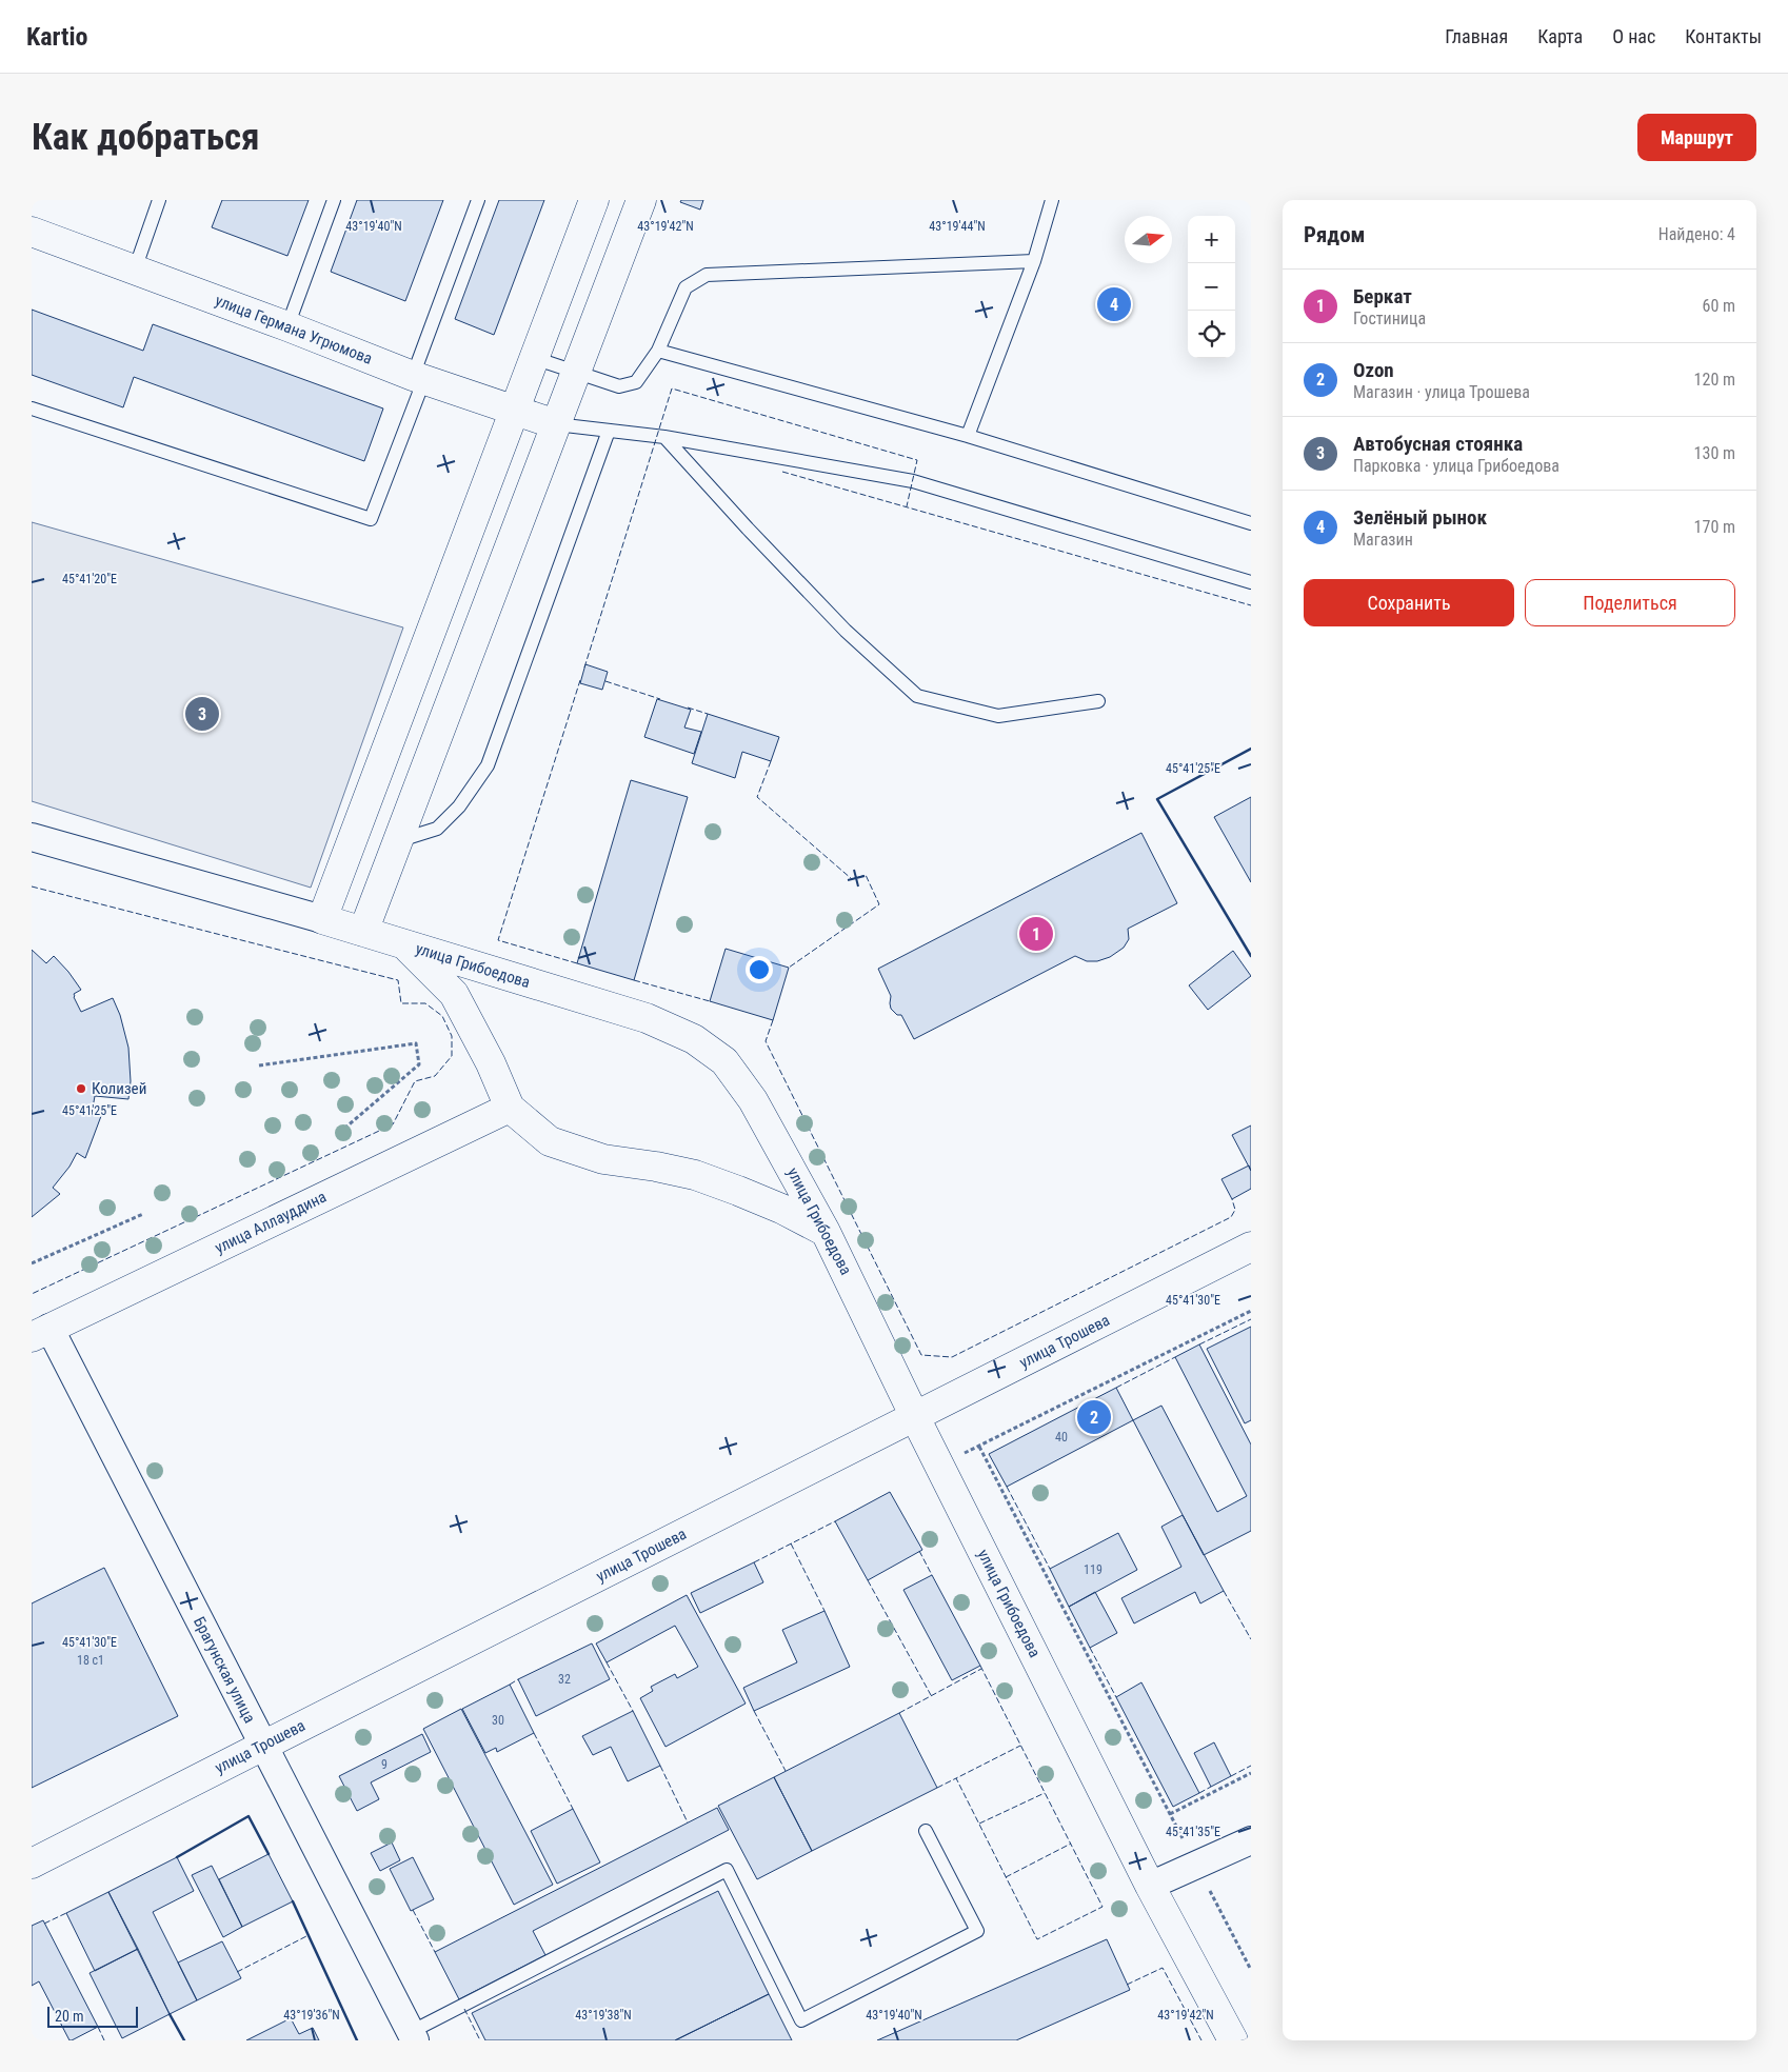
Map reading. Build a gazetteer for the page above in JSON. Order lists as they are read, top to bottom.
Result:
{
  "streets": {
    "street": [
      "улица Германа Угрюмова",
      "улица Грибоедова",
      "улица Аллауддина",
      "улица Трошева",
      "Брагунская улица"
    ]
  },
  "crossings": [
    ["улица Грибоедова", "улица Трошева"],
    ["улица Аллауддина", "Брагунская улица"],
    ["улица Трошева", "Брагунская улица"]
  ],
  "places": ["Колизей"],
  "house_numbers": [
    "40",
    "119",
    "18 с1",
    "32",
    "30",
    "9"
  ],
  "scale_bar": "20 m",
  "north": "right",
  "page": {
    "header": "Kartio",
    "nav": [
      "Главная",
      "Карта",
      "О нас",
      "Контакты"
    ],
    "buttons": [
      "Маршрут",
      ["Сохранить", "Поделиться"]
    ],
    "title": "Как добраться",
    "heading": ["Рядом", "Найдено: 4"],
    "map_buttons": ["+", "−"],
    "list": [
      {
        "mark": "1",
        "name": "Беркат",
        "note": "Гостиница",
        "value": "60 m"
      },
      {
        "mark": "2",
        "name": "Ozon",
        "note": "Магазин · улица Трошева",
        "value": "120 m"
      },
      {
        "mark": "3",
        "name": "Автобусная стоянка",
        "note": "Парковка · улица Грибоедова",
        "value": "130 m"
      },
      {
        "mark": "4",
        "name": "Зелёный рынок",
        "note": "Магазин",
        "value": "170 m"
      }
    ],
    "pins": [
      "4",
      "3",
      "1",
      "2"
    ],
    "scale": "20 m"
  },
  "coordinates": [
    "43°19'40\"N",
    "43°19'42\"N",
    "43°19'44\"N",
    "45°41'20\"E",
    "45°41'25\"E",
    "45°41'30\"E",
    "45°41'35\"E",
    "43°19'36\"N",
    "43°19'38\"N"
  ]
}
